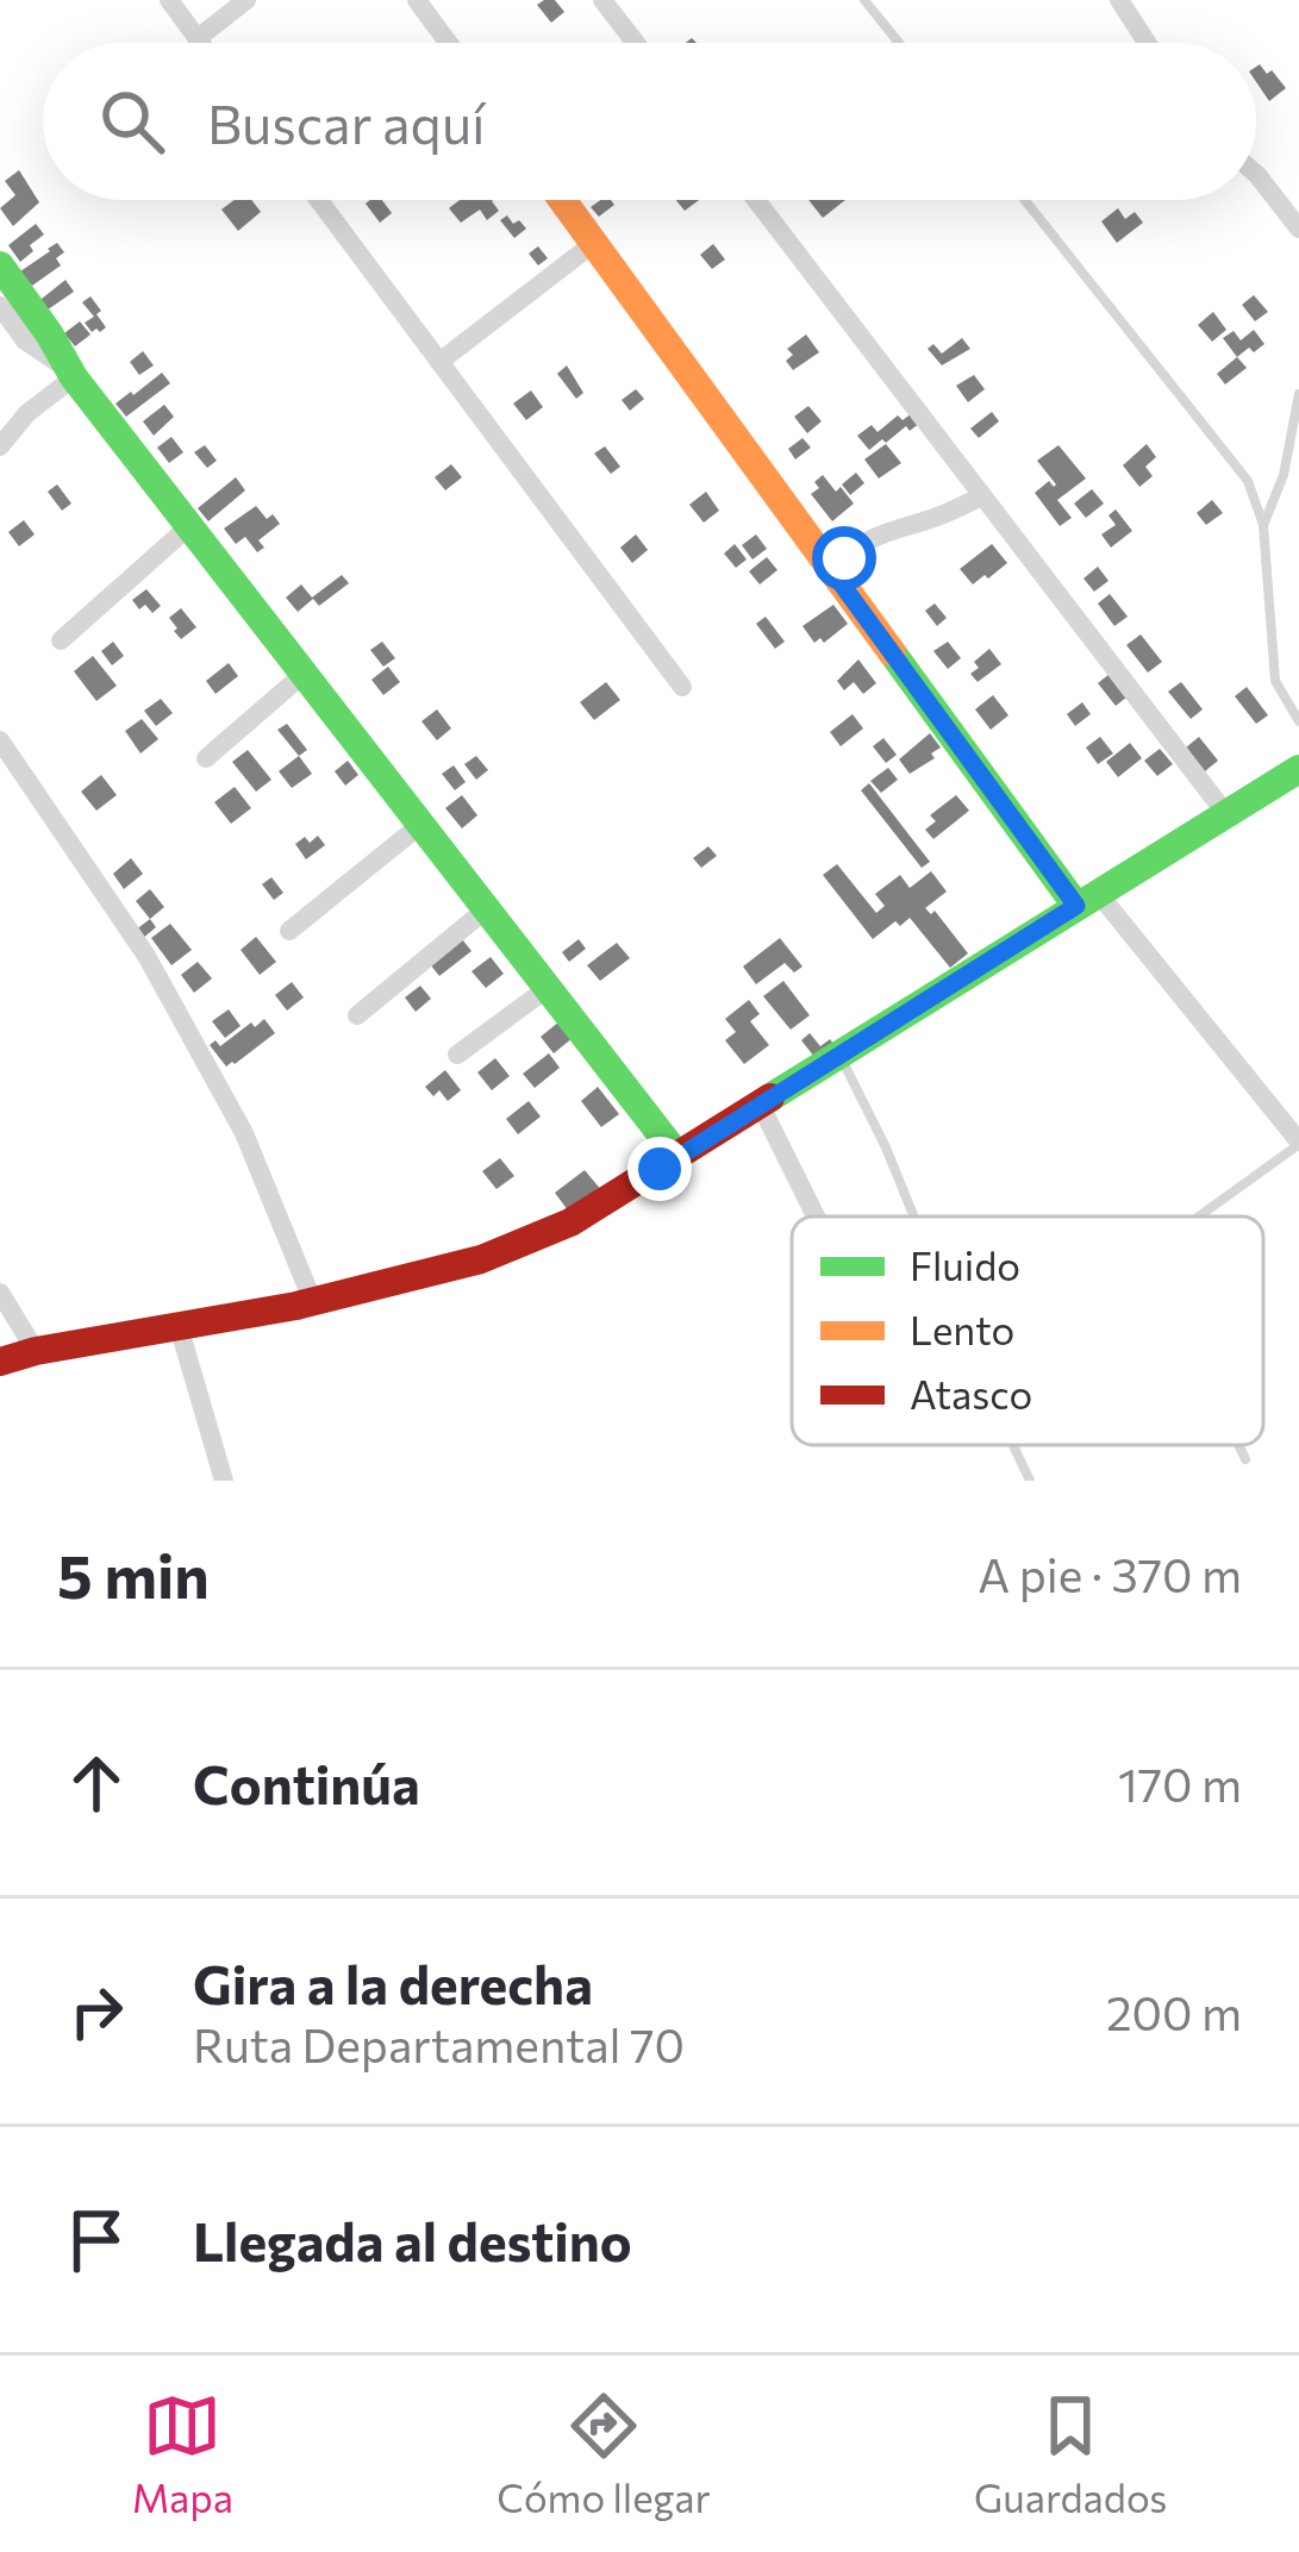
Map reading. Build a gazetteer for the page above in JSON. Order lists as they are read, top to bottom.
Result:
{
  "legend": ["Fluido", "Lento", "Atasco"],
  "page": {
    "search": "Buscar aquí",
    "heading": ["5 min", "A pie · 370 m"],
    "list": [
      ["Continúa", "170 m"],
      ["Gira a la derecha", "Ruta Departamental 70", "200 m"],
      "Llegada al destino"
    ],
    "nav": ["Mapa", "Cómo llegar", "Guardados"]
  }
}
